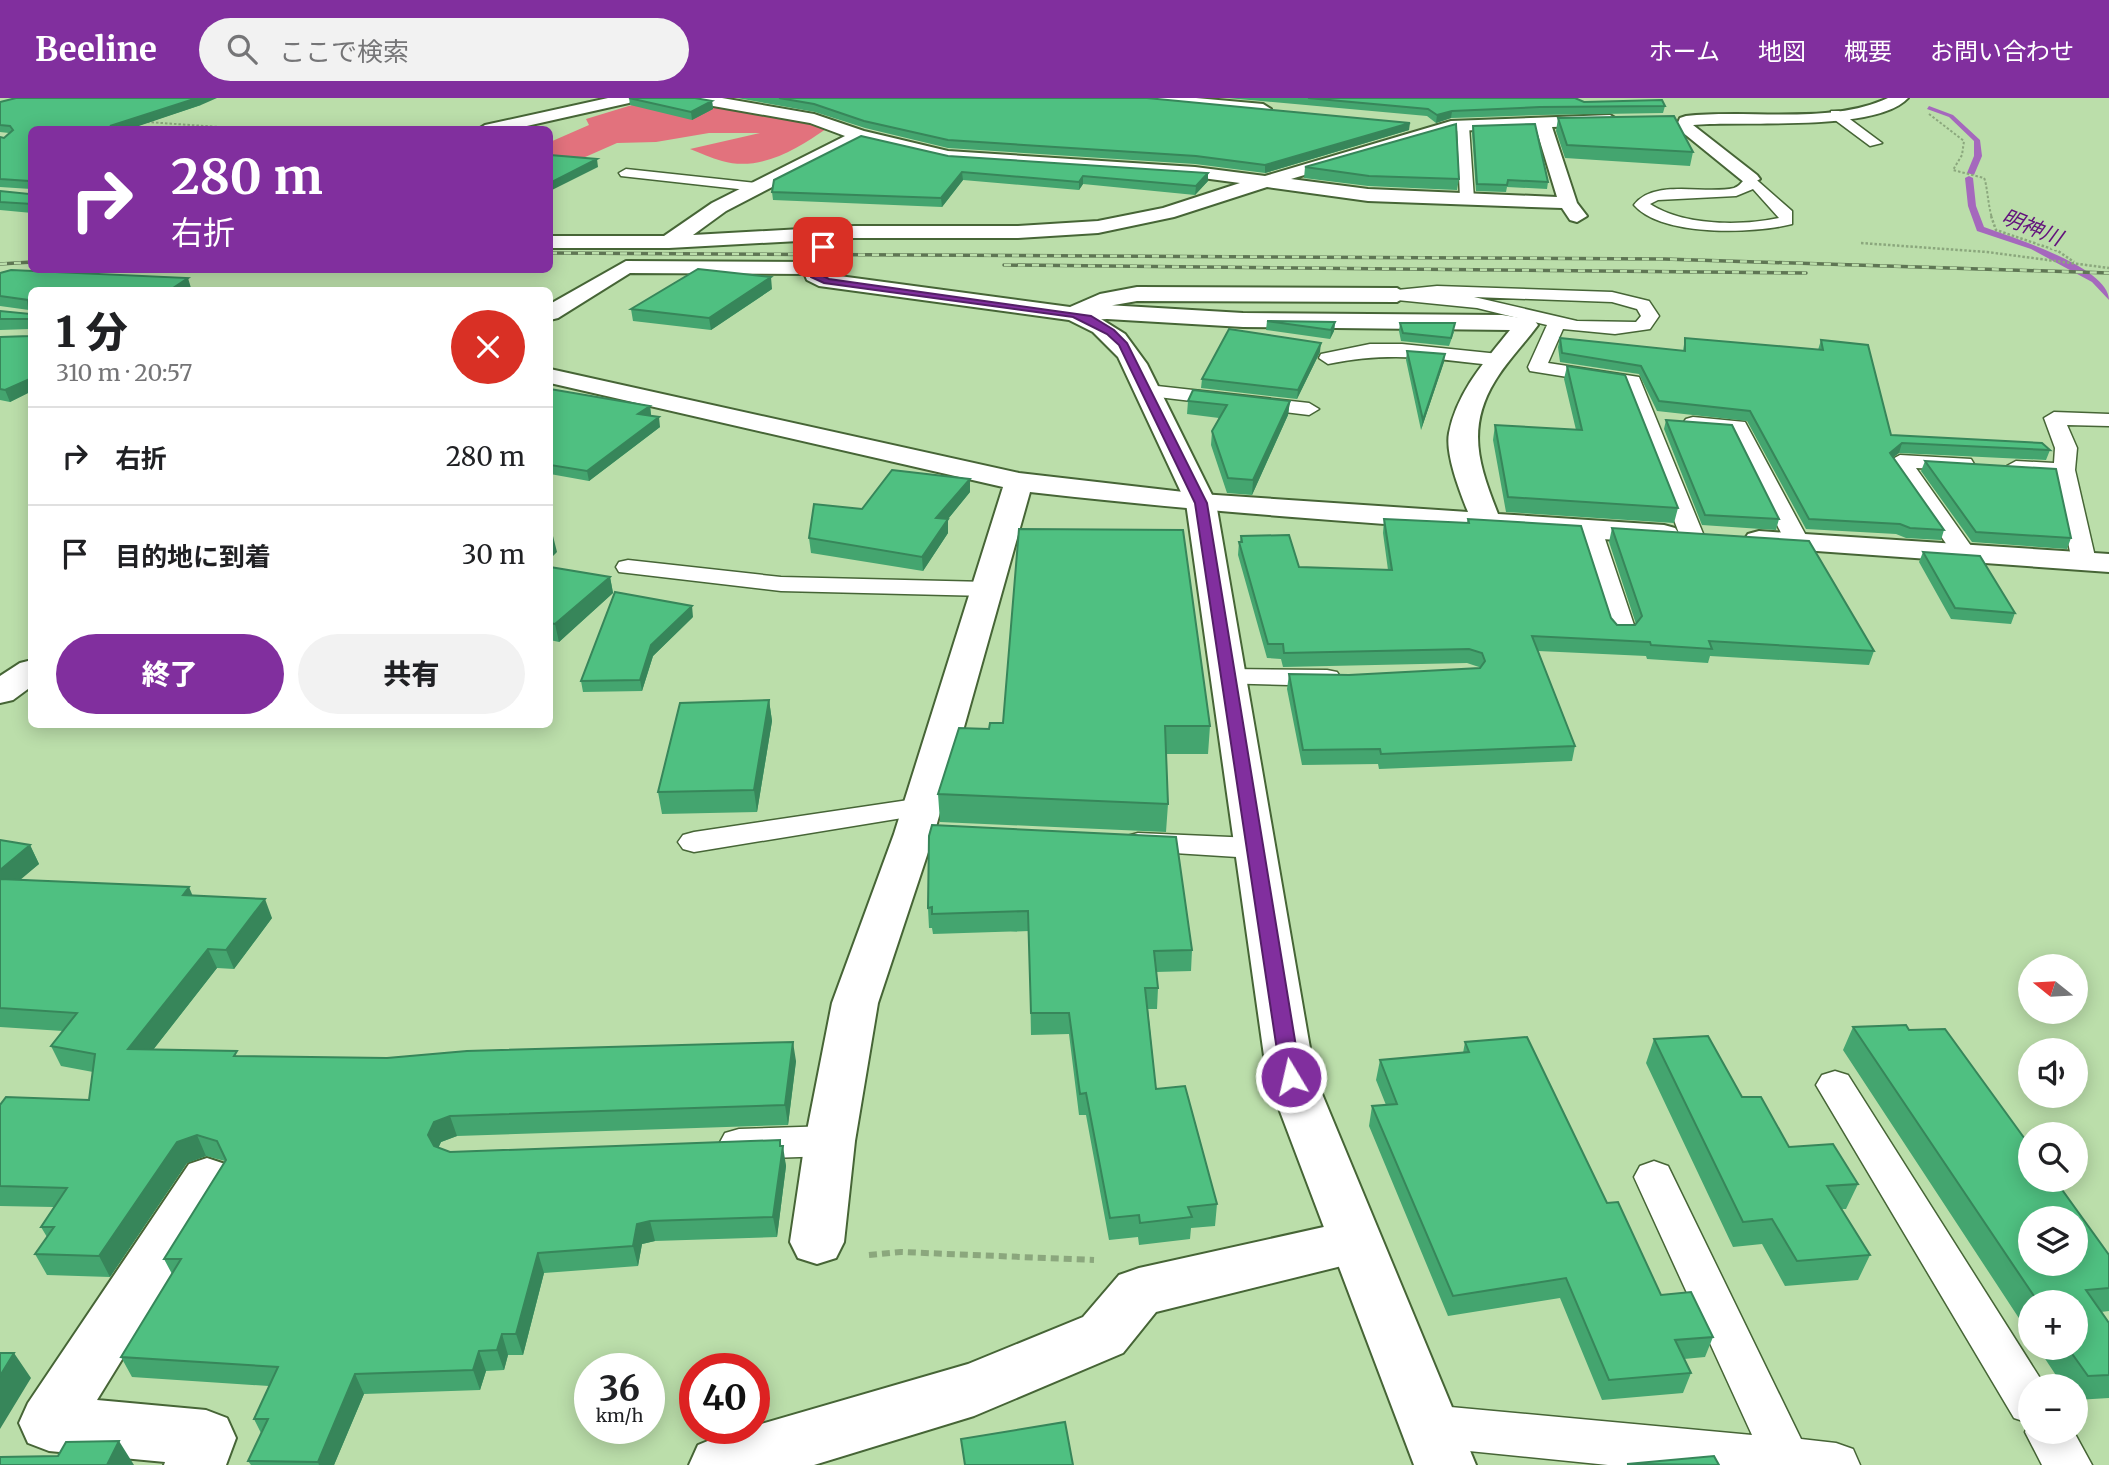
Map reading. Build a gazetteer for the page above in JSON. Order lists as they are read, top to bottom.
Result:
{
  "water": ["明神川"],
  "north": "left",
  "page": {
    "header": "Beeline",
    "search": "ここで検索",
    "nav": [
      "ホーム",
      "地図",
      "概要",
      "お問い合わせ"
    ],
    "turn": ["280 m", "右折"],
    "heading": ["1 分", "310 m · 20:57"],
    "list": [
      {
        "name": "右折",
        "value": "280 m"
      },
      {
        "name": "目的地に到着",
        "value": "30 m"
      }
    ],
    "buttons": ["終了", "共有"],
    "map_buttons": ["+", "−"],
    "speed": "36 km/h",
    "limit": "40"
  }
}
